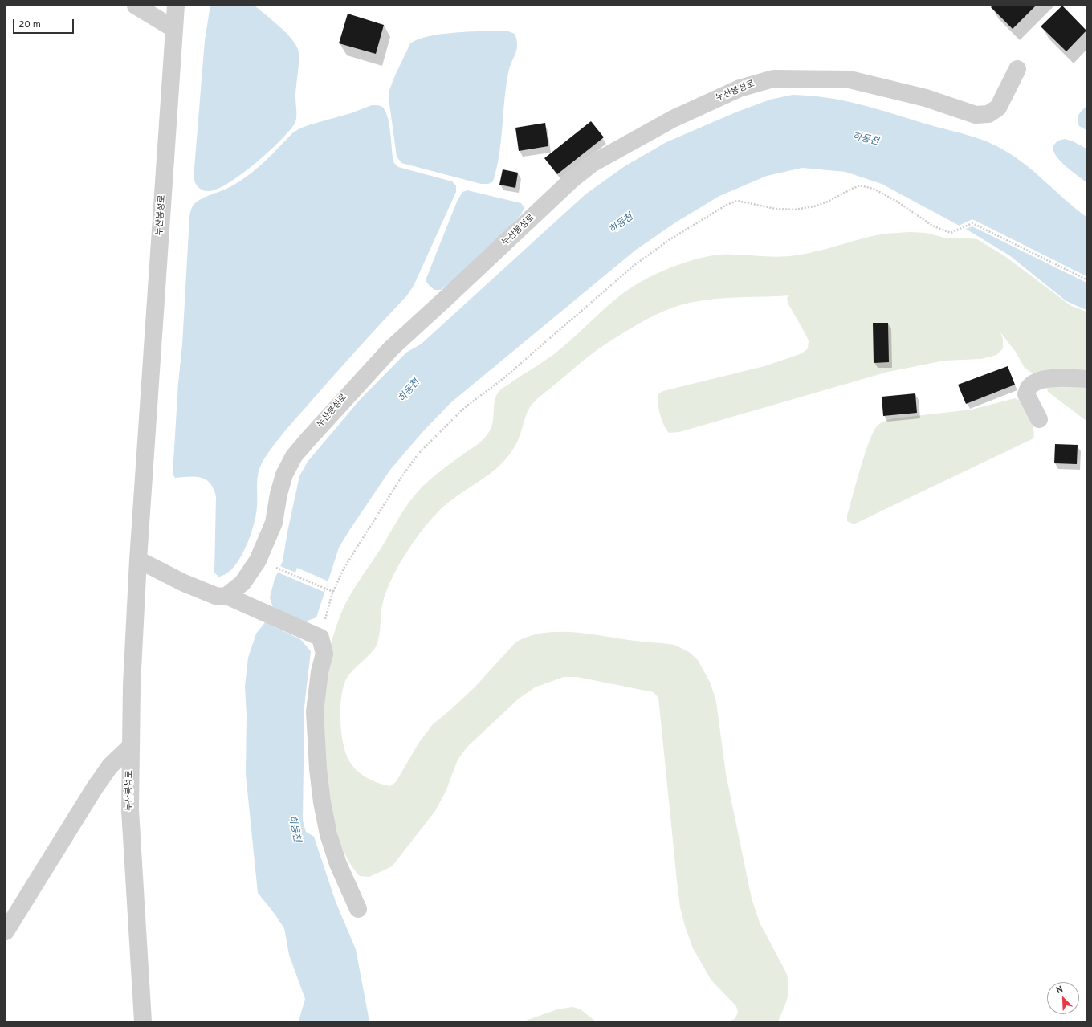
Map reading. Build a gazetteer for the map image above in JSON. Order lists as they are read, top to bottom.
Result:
{
  "streets": {
    "street": ["누산봉성로"]
  },
  "water": ["하동천"],
  "scale_bar": "20 m",
  "north": "top left"
}
